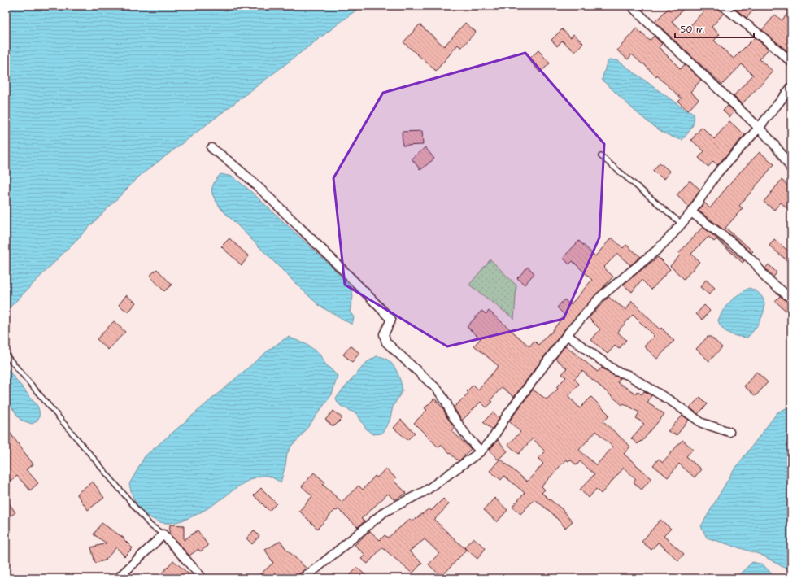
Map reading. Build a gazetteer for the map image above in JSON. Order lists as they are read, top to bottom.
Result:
{
  "scale_bar": "50 m"
}
